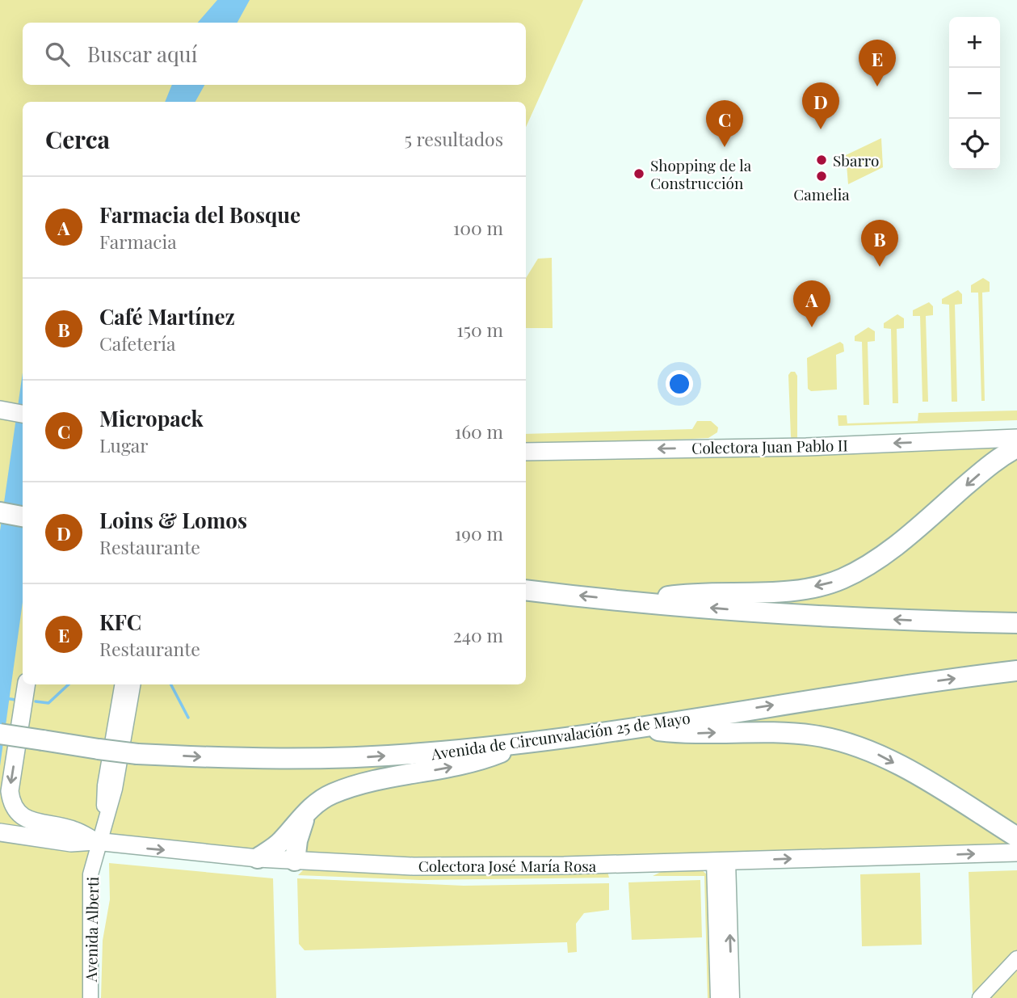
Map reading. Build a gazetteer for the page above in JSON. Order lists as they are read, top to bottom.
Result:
{
  "streets": {
    "highway": ["Avenida de Circunvalación 25 de Mayo"],
    "main road": ["Colectora Juan Pablo II", "Colectora José María Rosa"],
    "street": ["Avenida Alberti"]
  },
  "crossings": [
    ["Colectora José María Rosa", "Avenida Alberti"]
  ],
  "one_way": ["Colectora Juan Pablo II", "Colectora José María Rosa"],
  "places": ["Sbarro", "Shopping de la Construcción", "Camelia"],
  "page": {
    "map_buttons": ["+", "−"],
    "search": "Buscar aquí",
    "pins": [
      "E",
      "D",
      "C",
      "B",
      "A"
    ],
    "heading": ["Cerca", "5 resultados"],
    "list": [
      {
        "mark": "A",
        "name": "Farmacia del Bosque",
        "note": "Farmacia",
        "value": "100 m"
      },
      {
        "mark": "B",
        "name": "Café Martínez",
        "note": "Cafetería",
        "value": "150 m"
      },
      {
        "mark": "C",
        "name": "Micropack",
        "note": "Lugar",
        "value": "160 m"
      },
      {
        "mark": "D",
        "name": "Loins & Lomos",
        "note": "Restaurante",
        "value": "190 m"
      },
      {
        "mark": "E",
        "name": "KFC",
        "note": "Restaurante",
        "value": "240 m"
      }
    ]
  }
}
